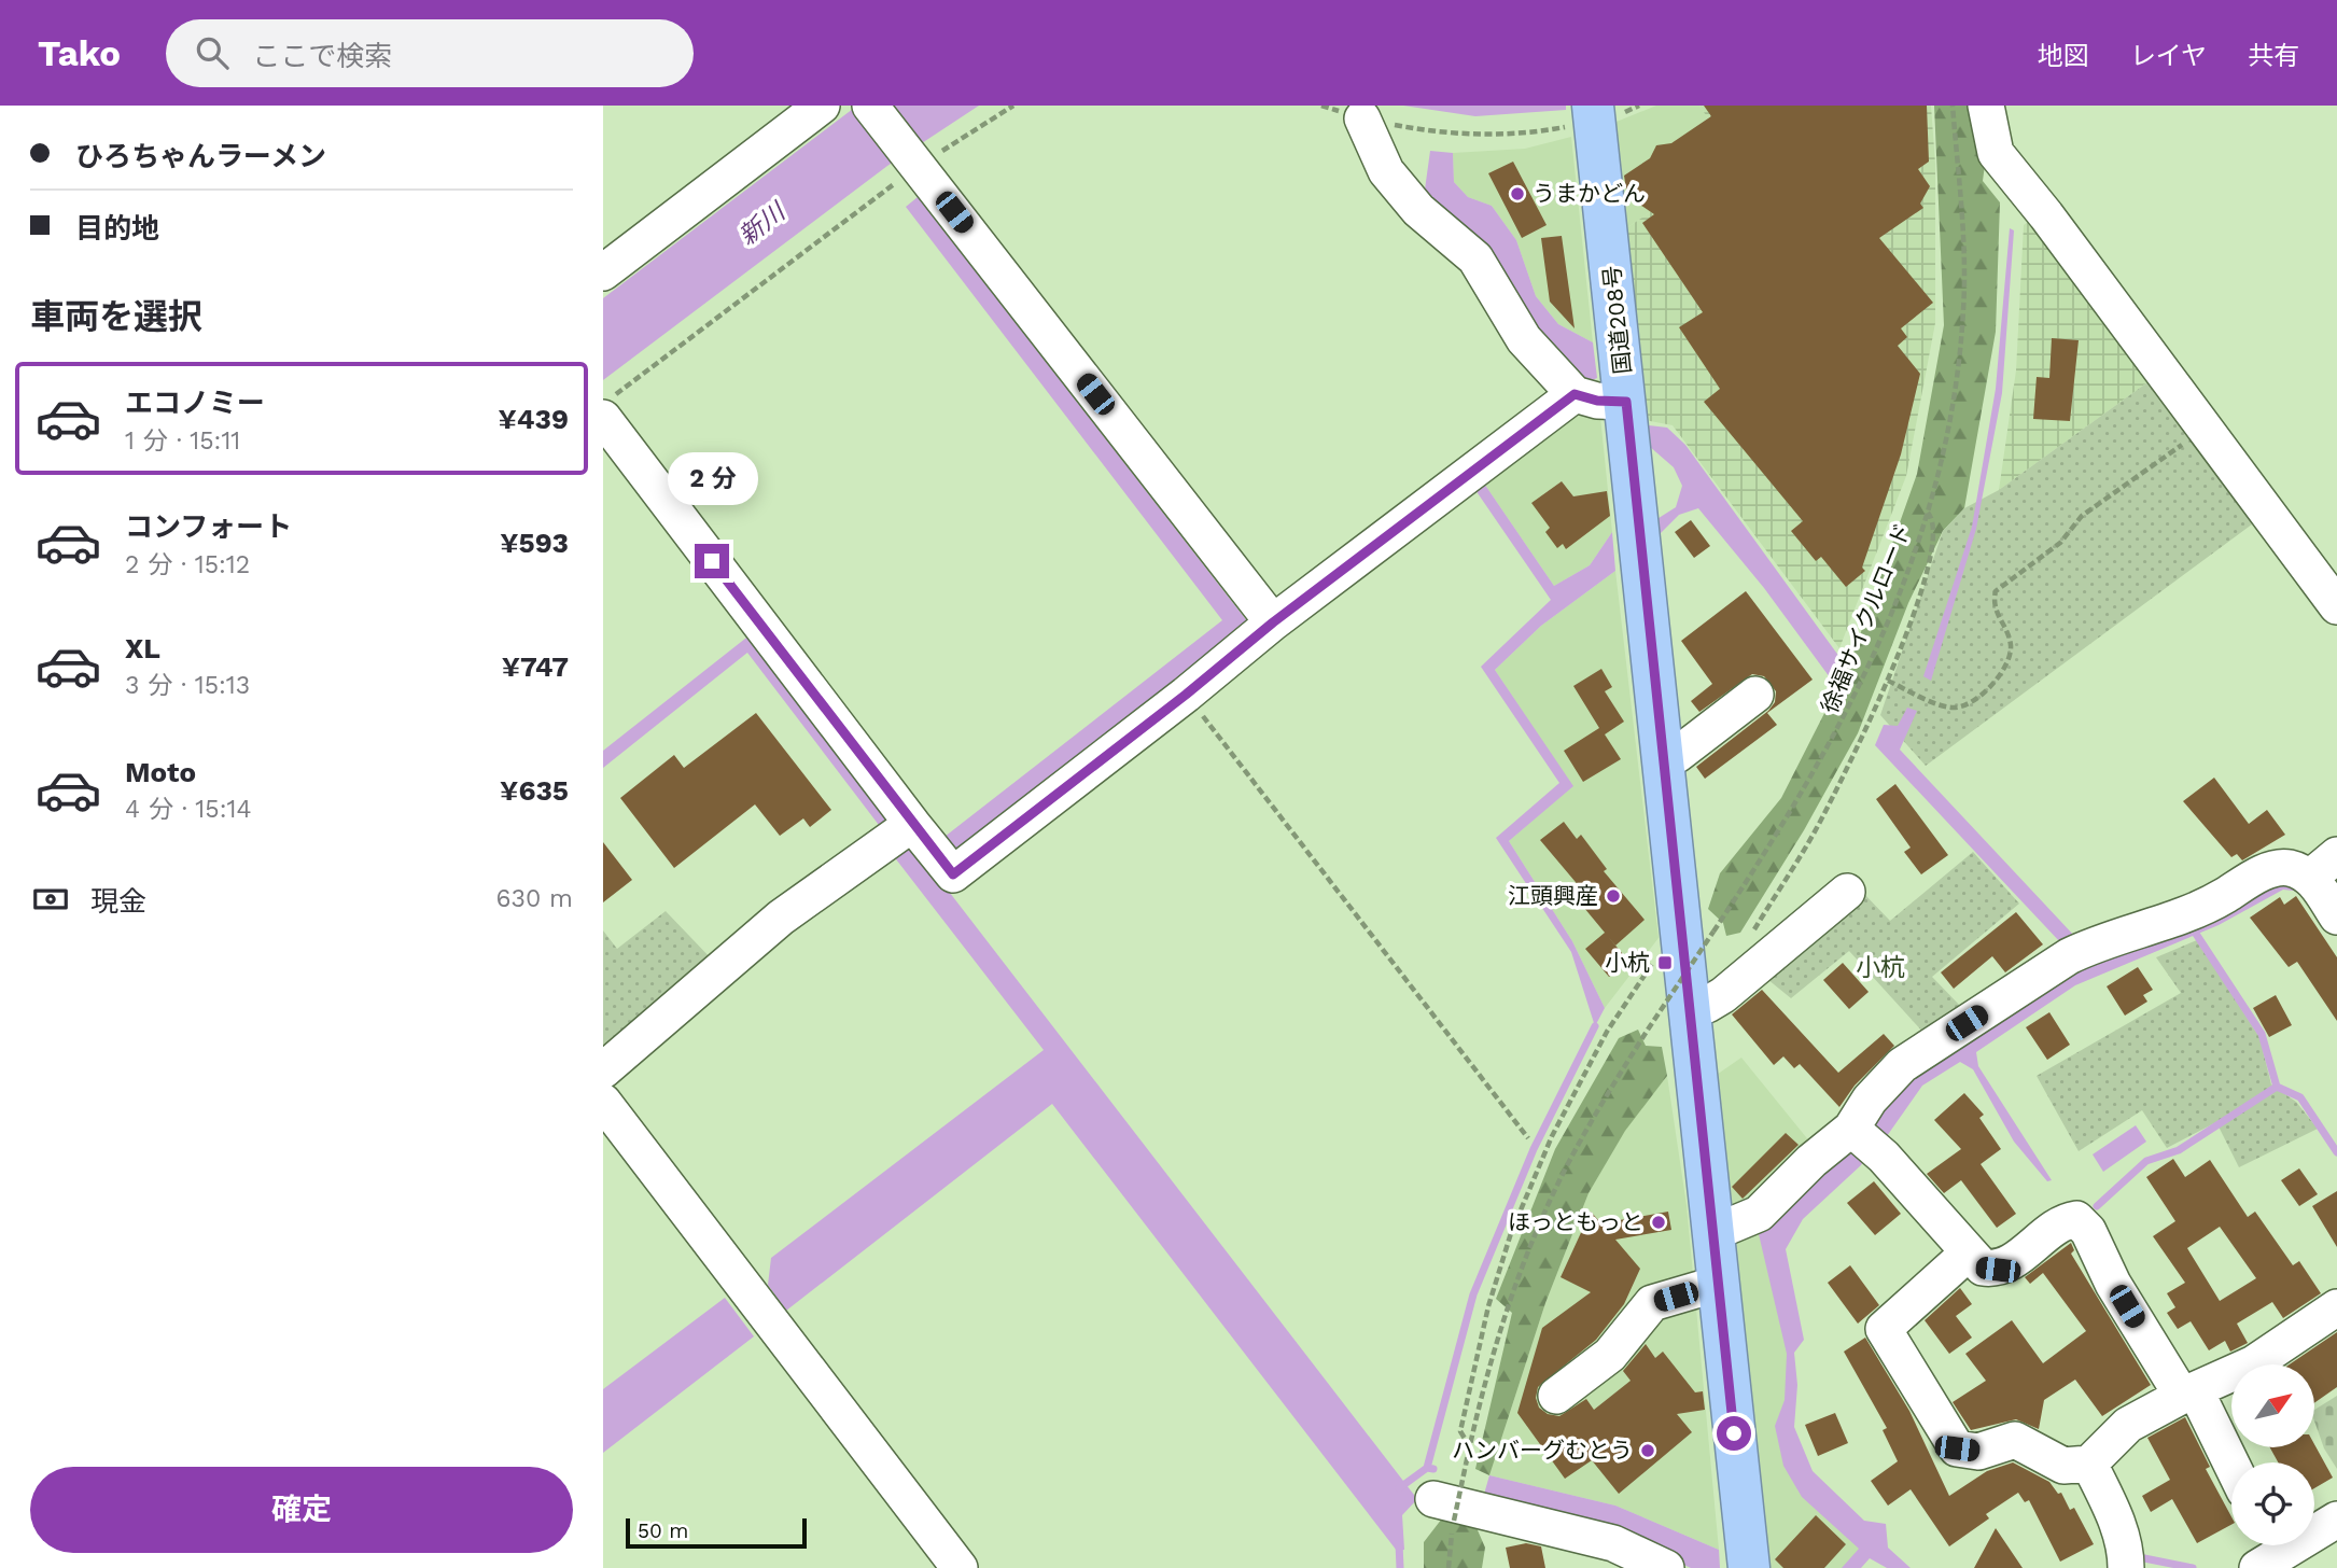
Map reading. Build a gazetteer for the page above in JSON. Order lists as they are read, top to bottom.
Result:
{
  "streets": {
    "highway": ["国道208号"],
    "path": ["徐福サイクルロード"]
  },
  "districts": ["小杭"],
  "water": ["新川"],
  "places": {
    "other": [
      "うまかどん",
      "江頭興産",
      "ほっともっと",
      "ハンバーグむとう"
    ],
    "transit": ["小杭"]
  },
  "scale_bar": "50 m",
  "north": "top right",
  "page": {
    "header": "Tako",
    "search": "ここで検索",
    "nav": ["地図", "レイヤ", "共有"],
    "banner": ["ひろちゃんラーメン", "目的地"],
    "heading": "車両を選択",
    "list": [
      {
        "name": "エコノミー",
        "note": "1 分 · 15:11",
        "value": "¥439"
      },
      {
        "name": "コンフォート",
        "note": "2 分 · 15:12",
        "value": "¥593"
      },
      {
        "name": "XL",
        "note": "3 分 · 15:13",
        "value": "¥747"
      },
      {
        "name": "Moto",
        "note": "4 分 · 15:14",
        "value": "¥635"
      }
    ],
    "bubble": "2 分",
    "pay": ["現金", "630 m"],
    "buttons": "確定",
    "scale": "50 m"
  }
}
